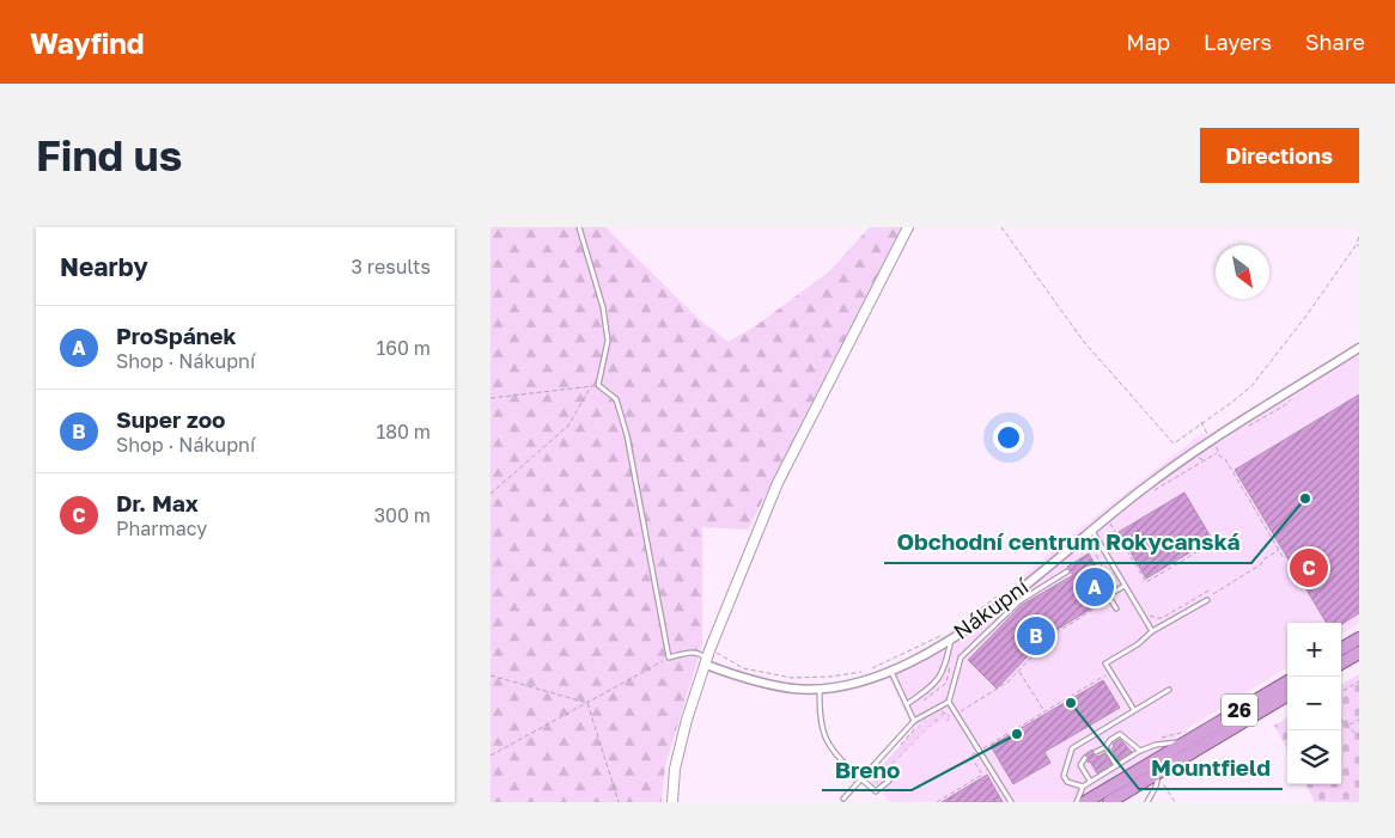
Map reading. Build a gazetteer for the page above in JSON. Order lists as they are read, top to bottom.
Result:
{
  "streets": {
    "highway": ["26"],
    "street": ["Nákupní"]
  },
  "places": ["Obchodní centrum Rokycanská", "Mountfield", "Breno"],
  "north": "bottom right",
  "page": {
    "header": "Wayfind",
    "nav": ["Map", "Layers", "Share"],
    "buttons": "Directions",
    "title": "Find us",
    "heading": ["Nearby", "3 results"],
    "list": [
      {
        "mark": "A",
        "name": "ProSpánek",
        "note": "Shop · Nákupní",
        "value": "160 m"
      },
      {
        "mark": "B",
        "name": "Super zoo",
        "note": "Shop · Nákupní",
        "value": "180 m"
      },
      {
        "mark": "C",
        "name": "Dr. Max",
        "note": "Pharmacy",
        "value": "300 m"
      }
    ],
    "pins": ["C", "A", "B"],
    "map_buttons": ["+", "−"]
  }
}
